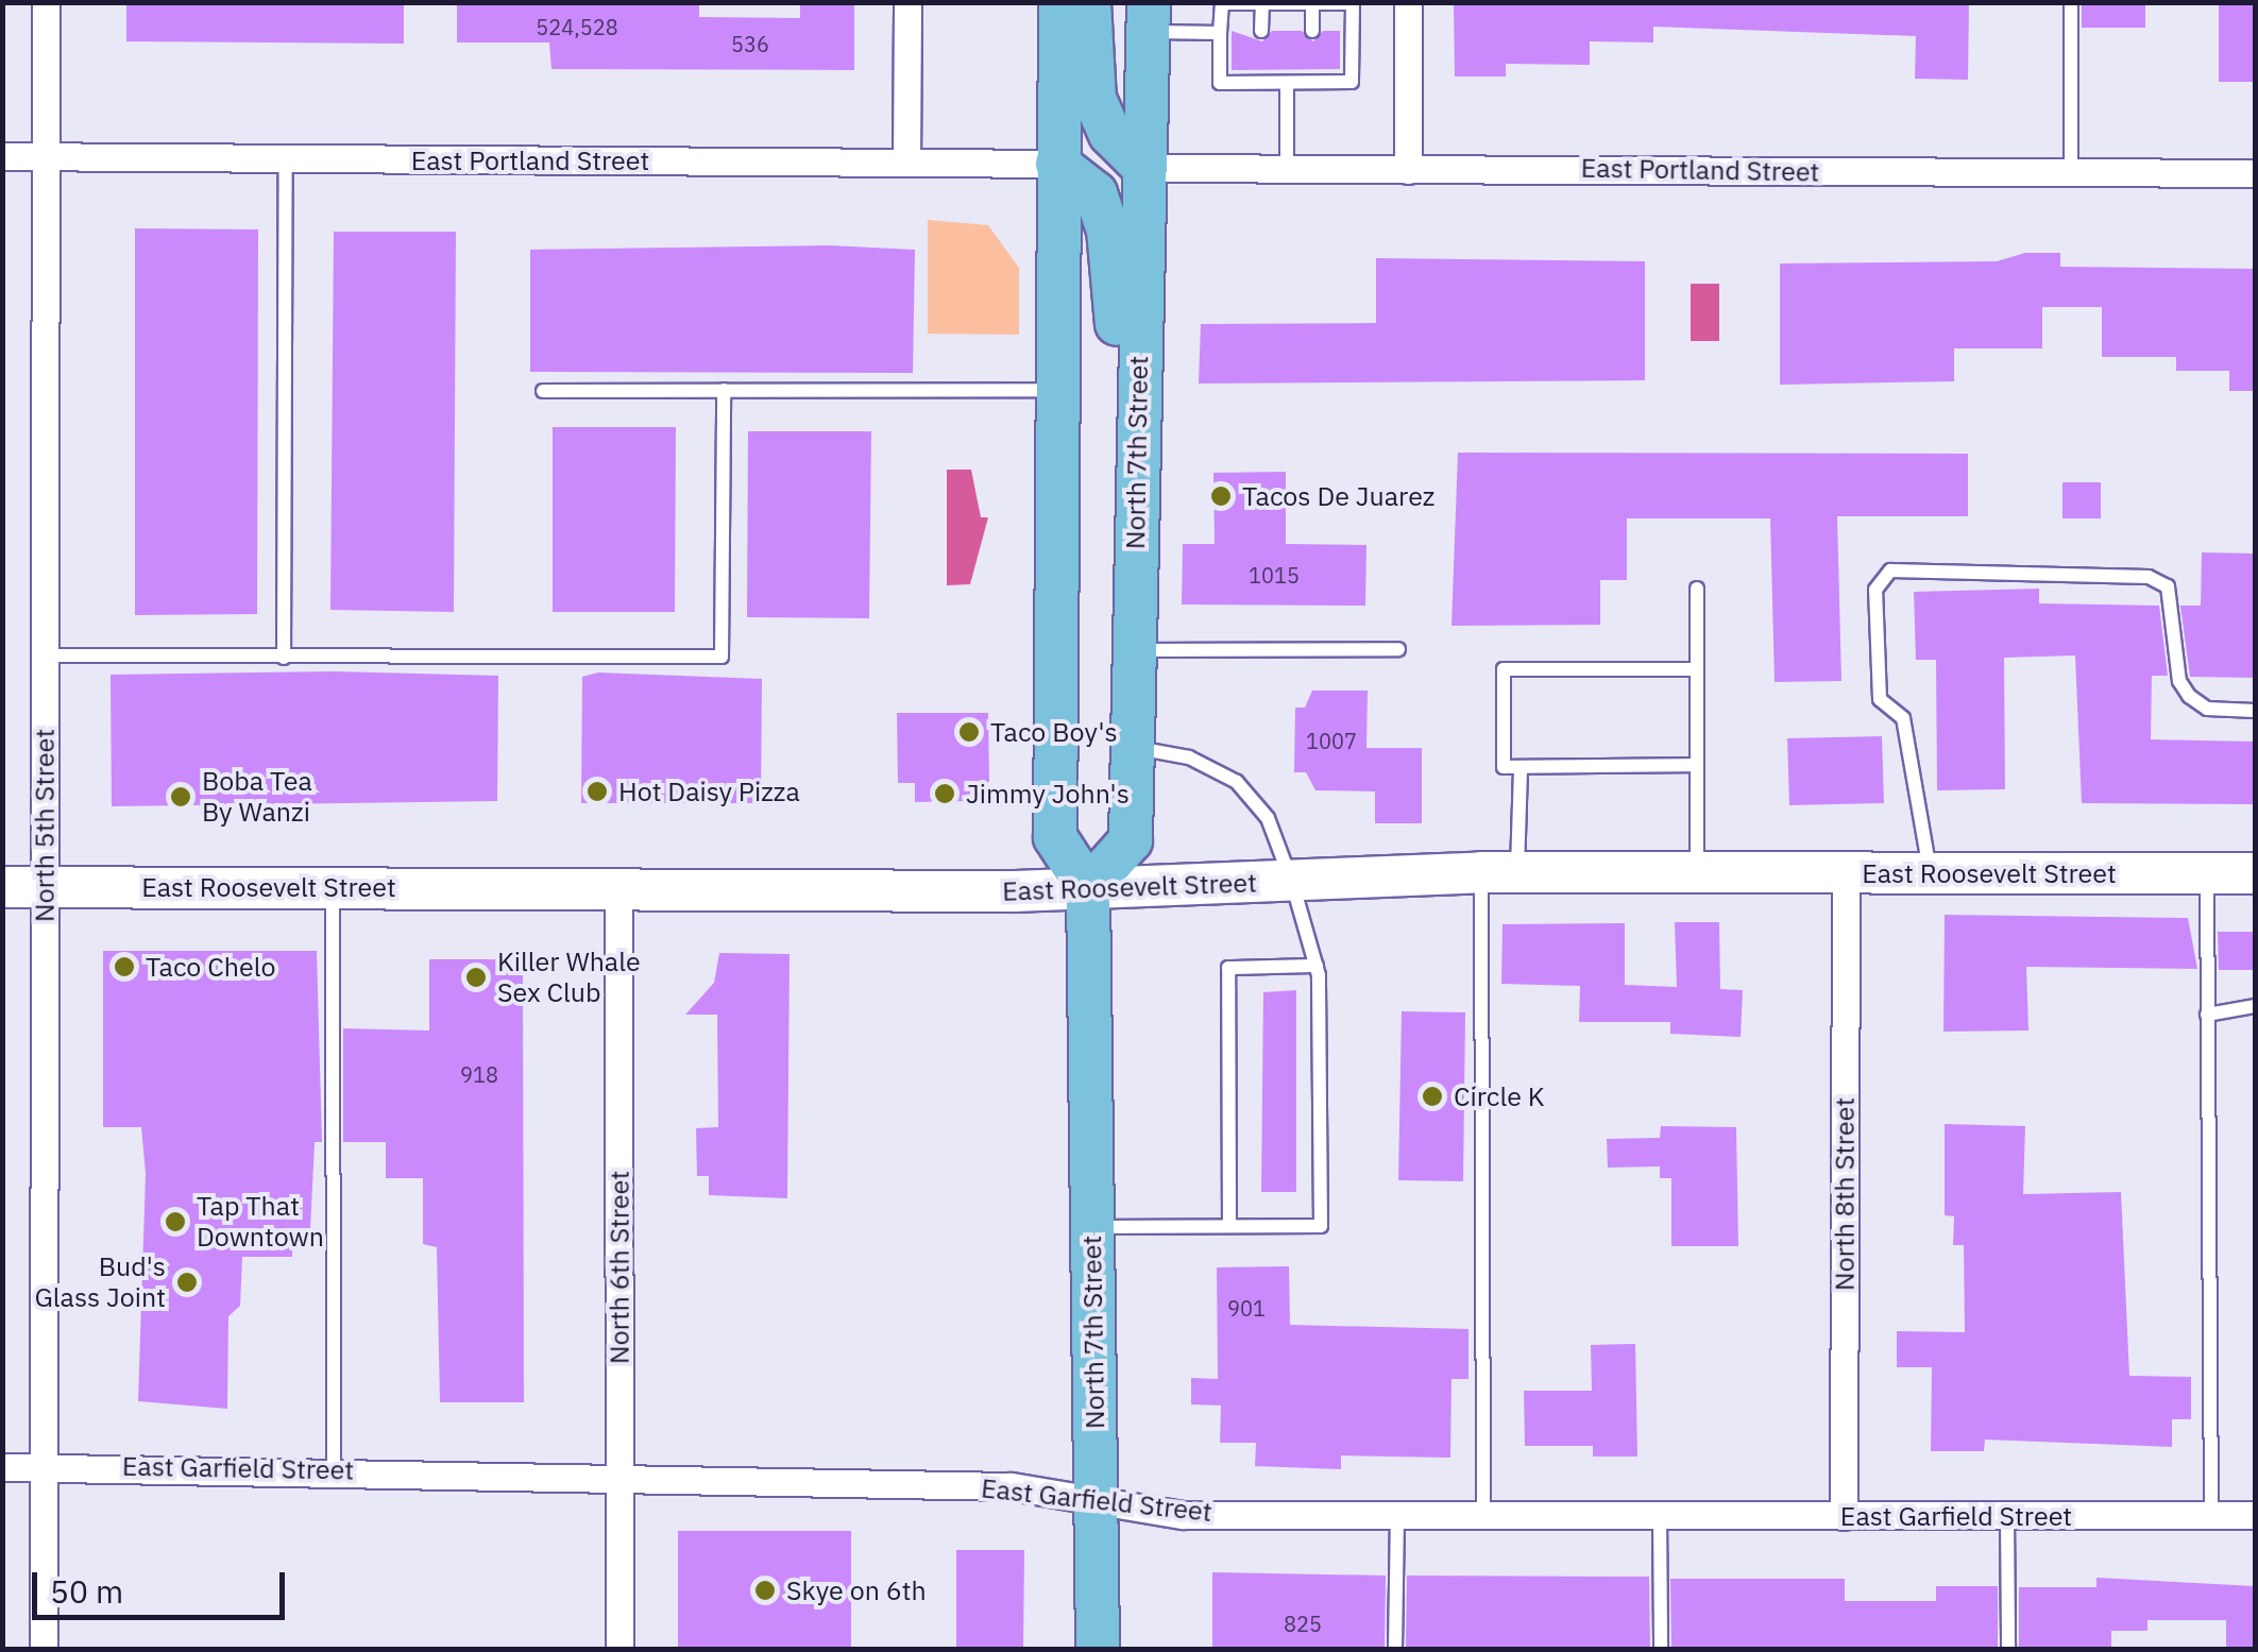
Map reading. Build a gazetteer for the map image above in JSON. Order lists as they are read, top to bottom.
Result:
{
  "streets": {
    "main road": ["North 7th Street"],
    "street": [
      "East Portland Street",
      "North 5th Street",
      "East Roosevelt Street",
      "North 8th Street",
      "North 6th Street",
      "East Garfield Street"
    ]
  },
  "crossings": [
    ["East Portland Street", "North 7th Street"],
    ["East Portland Street", "North 5th Street"],
    ["North 7th Street", "East Roosevelt Street"],
    ["North 7th Street", "East Garfield Street"],
    ["North 5th Street", "East Roosevelt Street"],
    ["North 5th Street", "East Garfield Street"],
    ["East Roosevelt Street", "North 8th Street"],
    ["East Roosevelt Street", "North 6th Street"],
    ["North 8th Street", "East Garfield Street"],
    ["North 6th Street", "East Garfield Street"]
  ],
  "places": [
    "Tacos De Juarez",
    "Taco Boy's",
    "Hot Daisy Pizza",
    "Jimmy John's",
    "Boba Tea By Wanzi",
    "Taco Chelo",
    "Killer Whale Sex Club",
    "Circle K",
    "Tap That Downtown",
    "Bud's Glass Joint",
    "Skye on 6th"
  ],
  "house_numbers": [
    "524,528",
    "536",
    "1015",
    "1007",
    "918",
    "901",
    "825"
  ],
  "scale_bar": "50 m"
}
